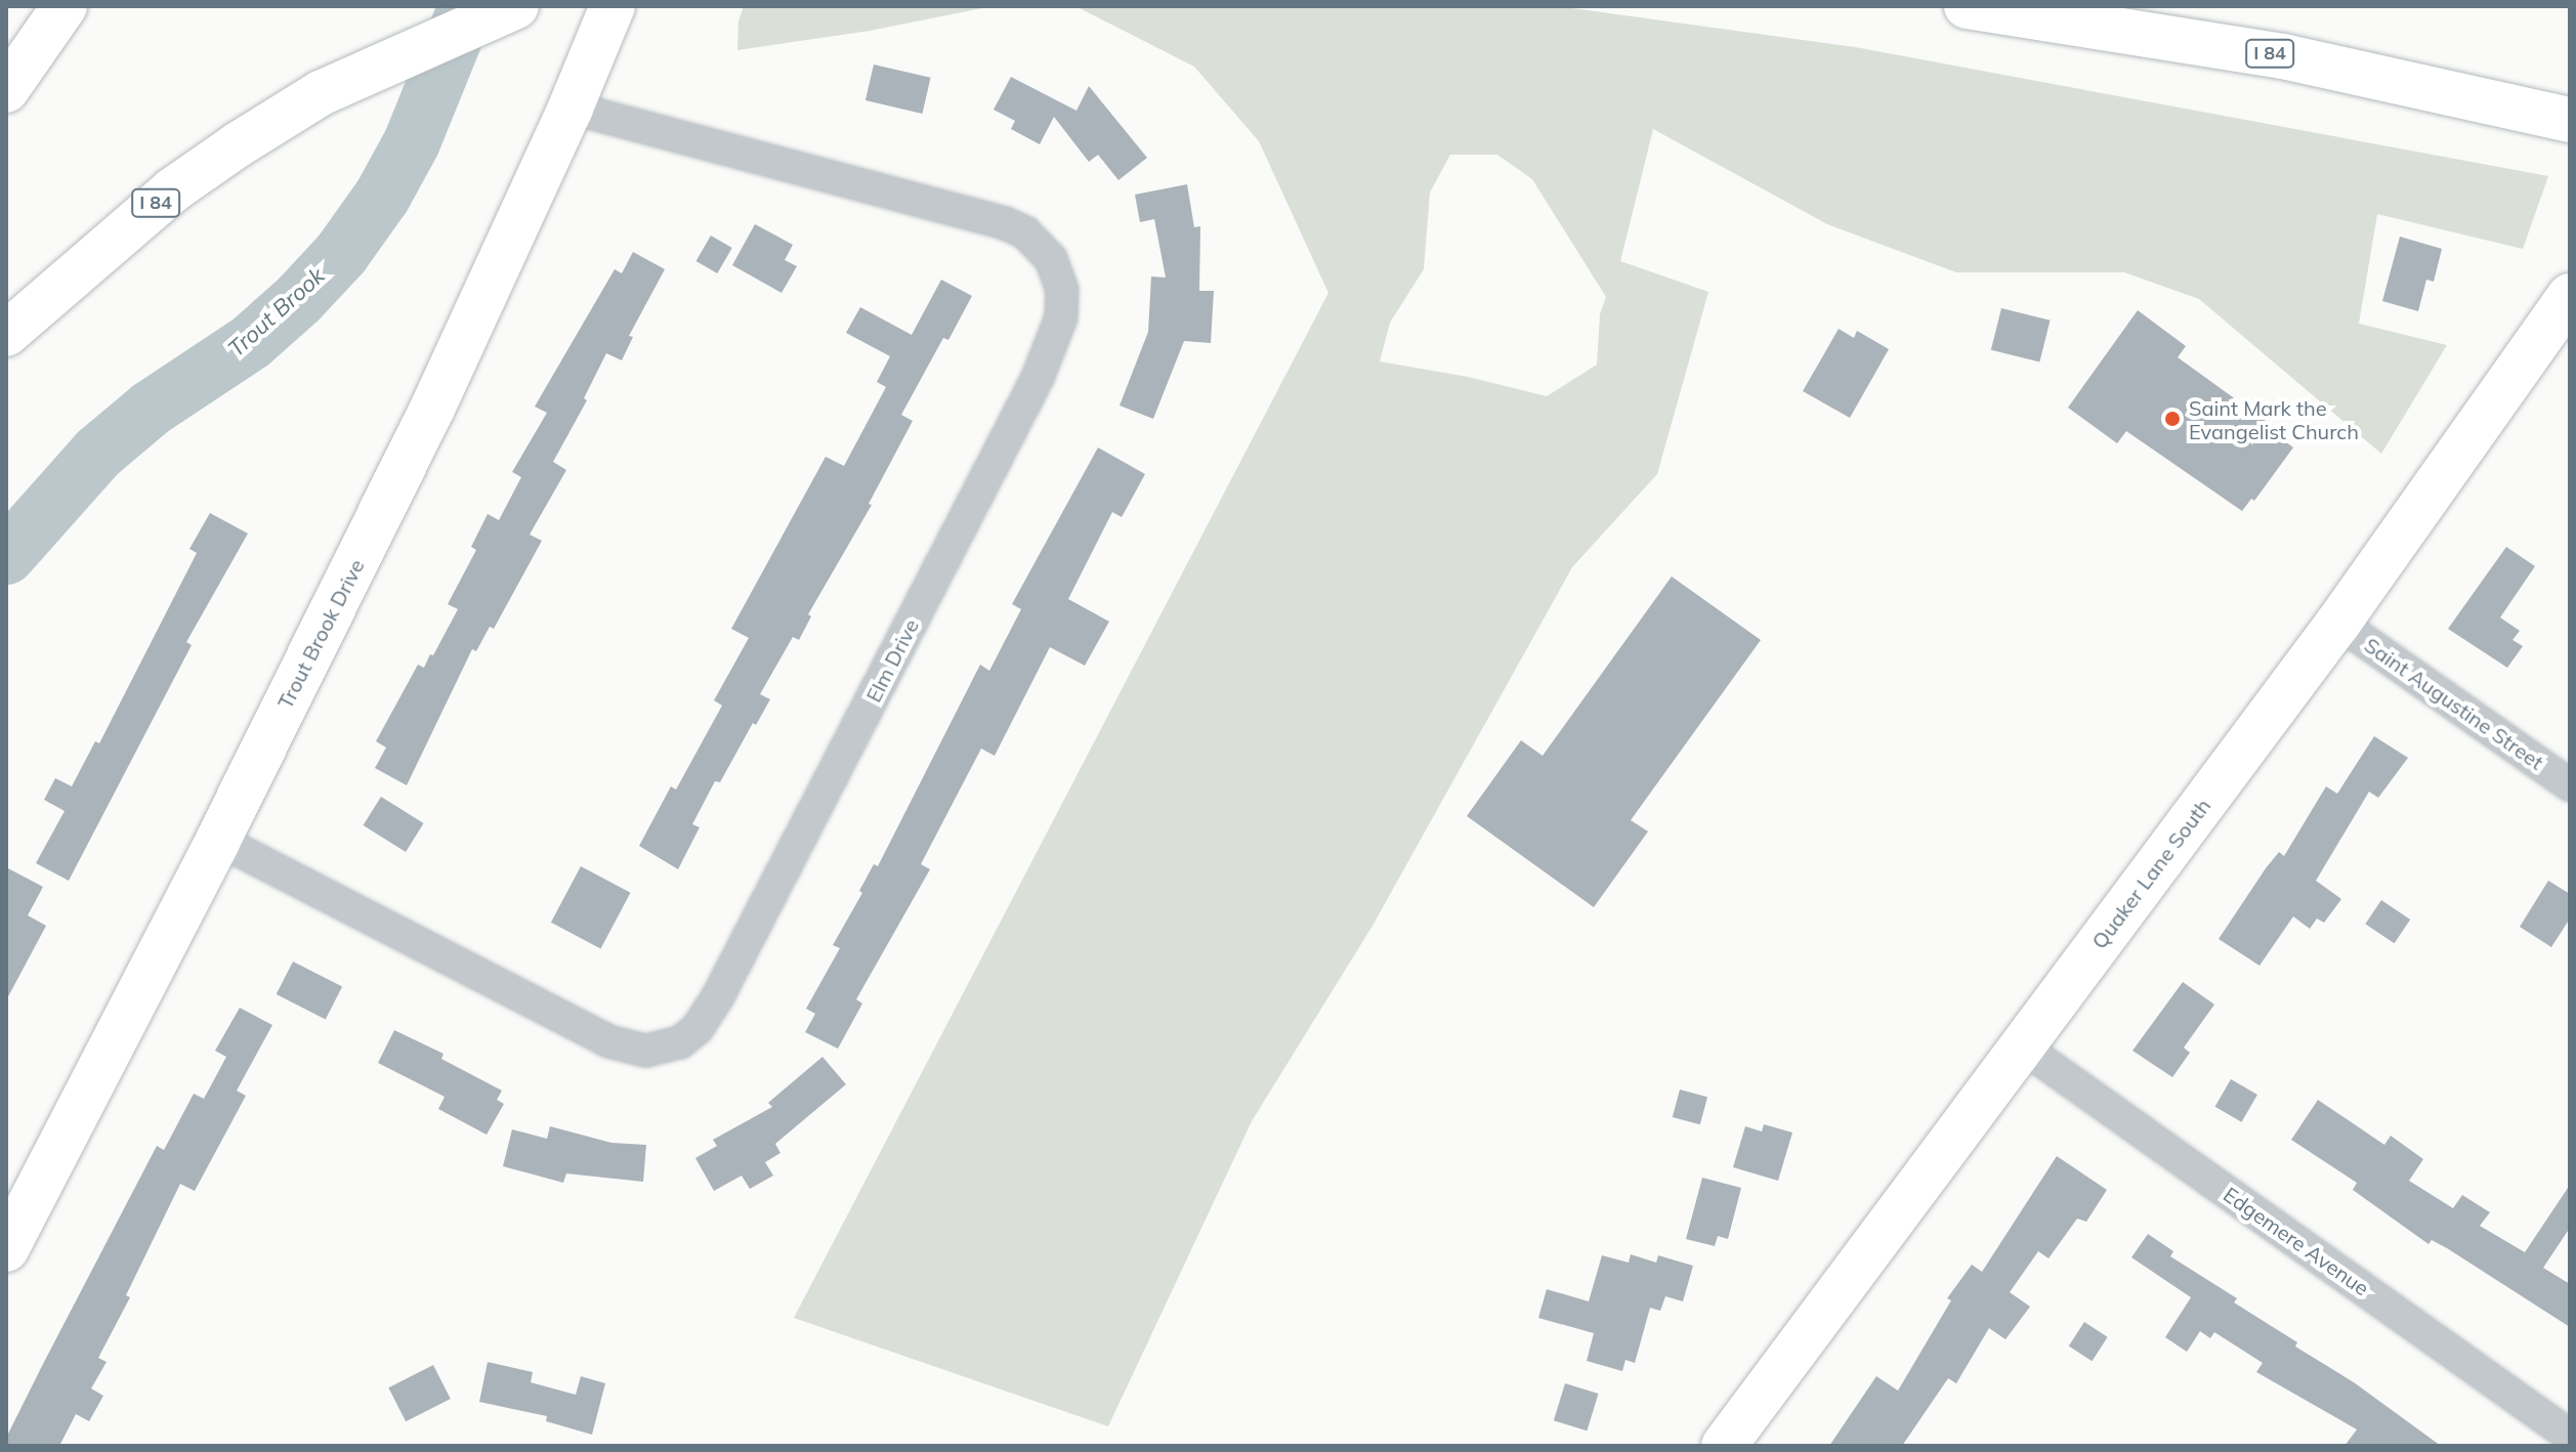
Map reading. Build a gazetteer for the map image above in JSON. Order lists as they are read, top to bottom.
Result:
{
  "streets": {
    "main road": ["I 84", "Trout Brook Drive", "Quaker Lane South"],
    "street": ["Elm Drive", "Saint Augustine Street", "Edgemere Avenue"]
  },
  "crossings": [
    ["Trout Brook Drive", "Elm Drive"],
    ["Saint Augustine Street", "Quaker Lane South"],
    ["Quaker Lane South", "Edgemere Avenue"]
  ],
  "water": ["Trout Brook"],
  "places": ["Saint Mark the Evangelist Church"]
}
